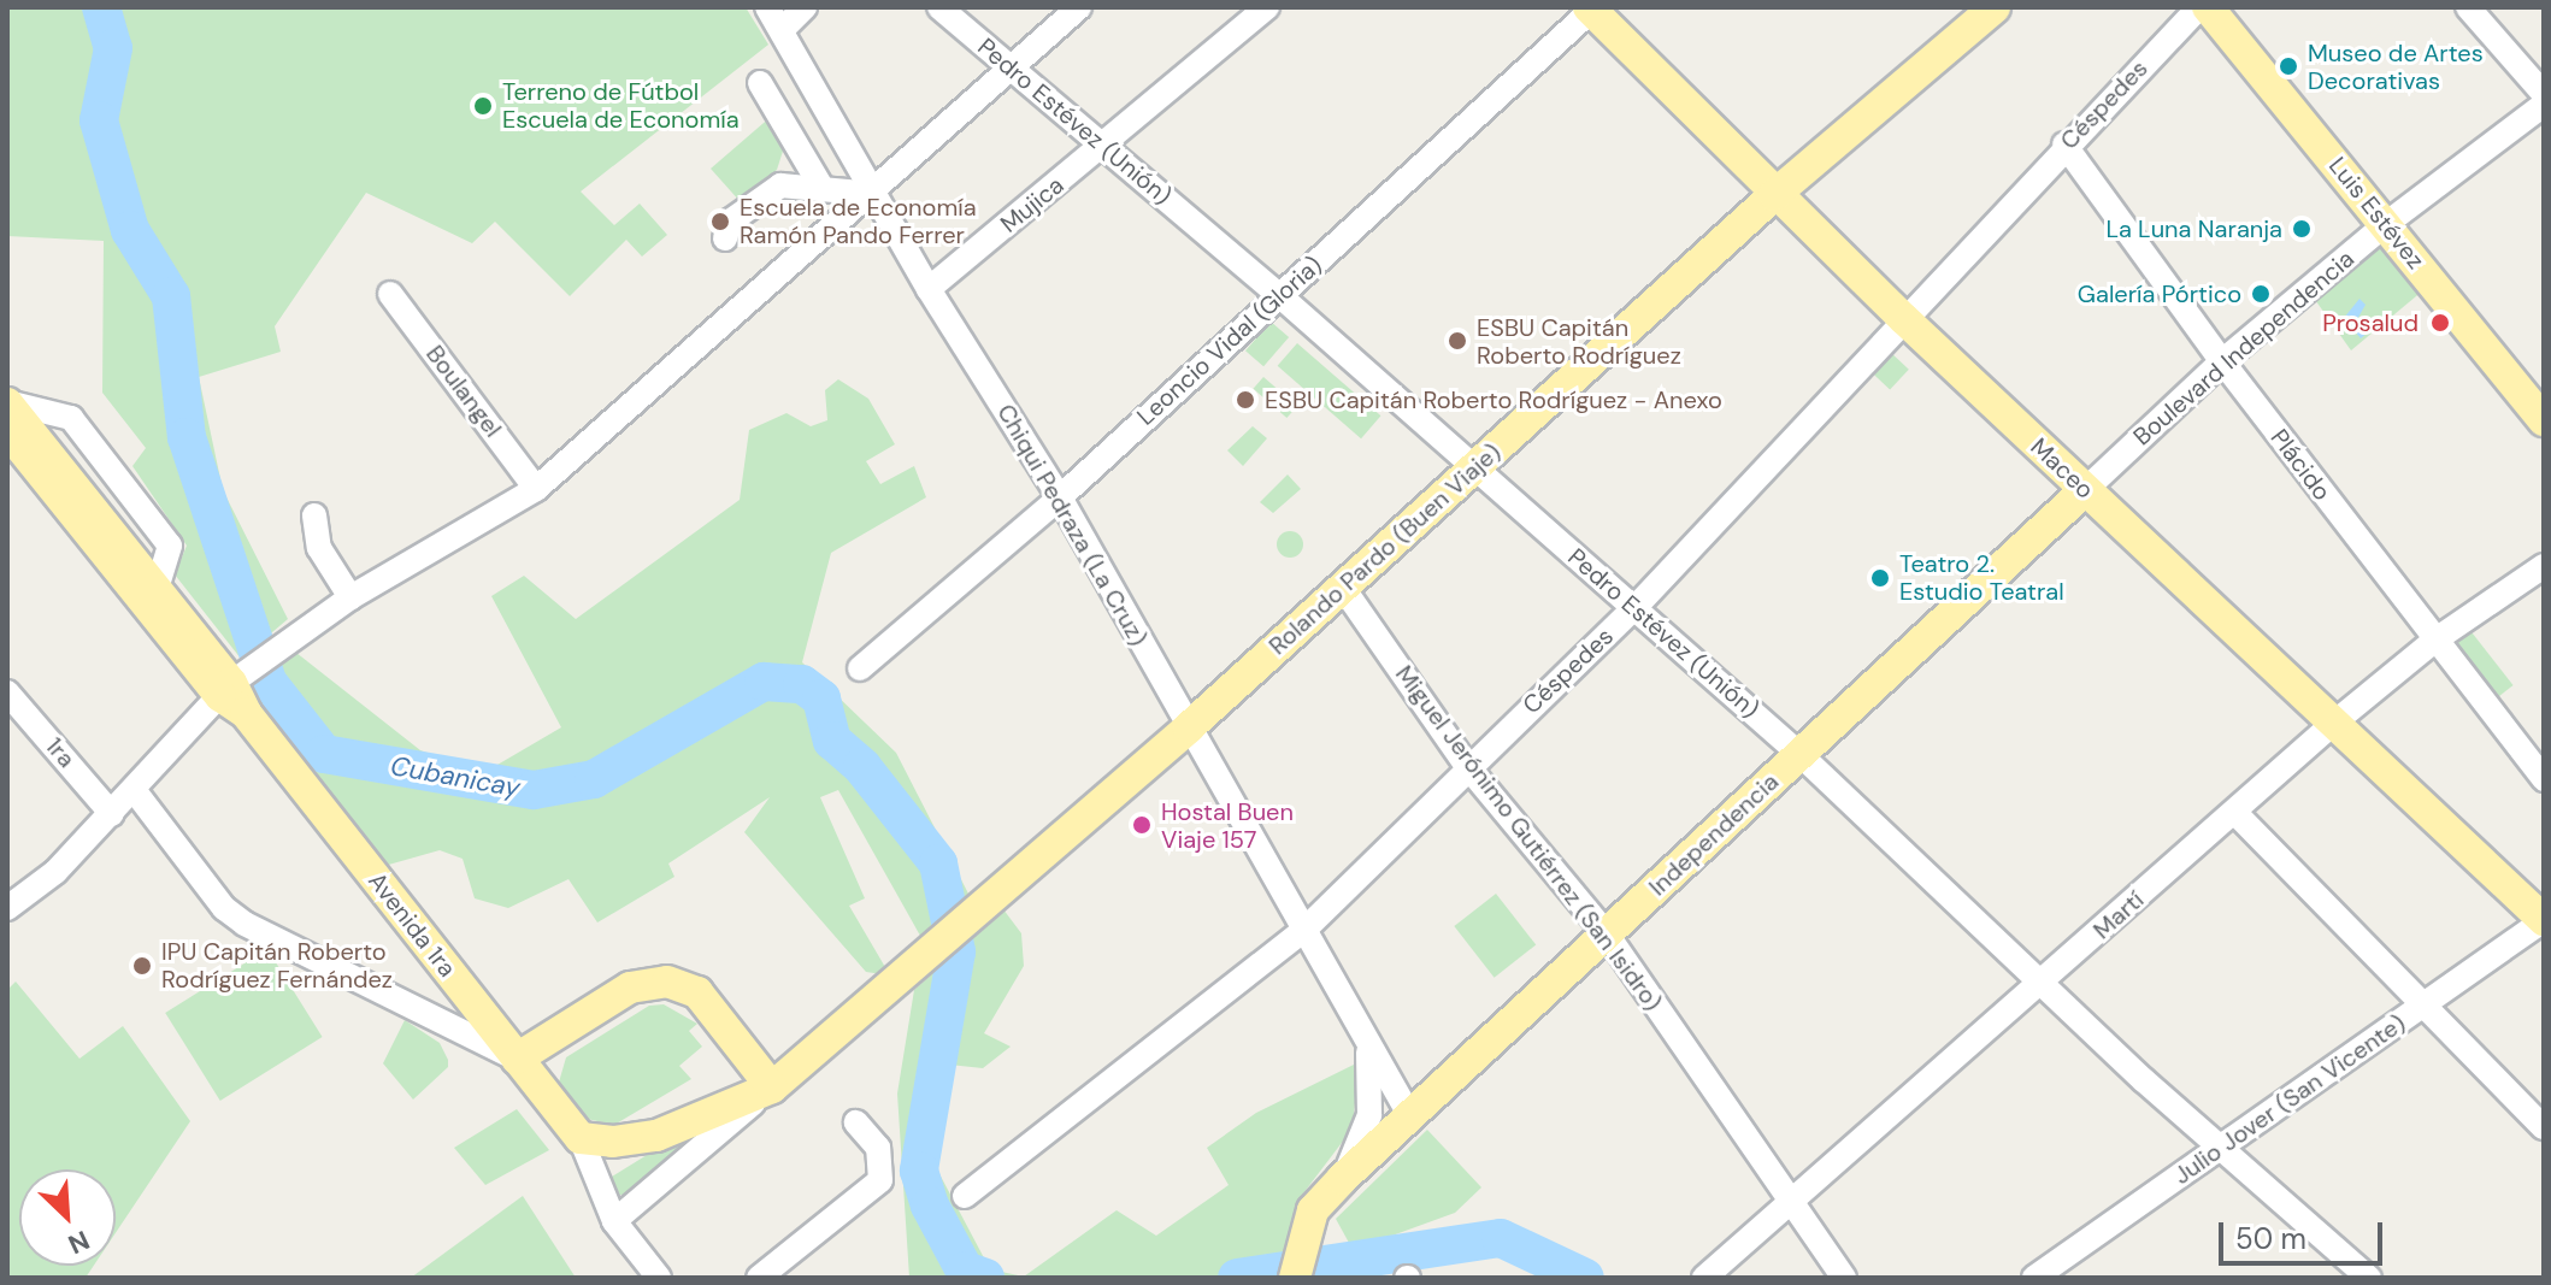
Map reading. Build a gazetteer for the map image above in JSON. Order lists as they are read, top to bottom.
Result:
{
  "streets": {
    "main road": [
      "Luis Estévez",
      "Maceo",
      "Rolando Pardo (Buen Viaje)",
      "Independencia",
      "Avenida 1ra"
    ],
    "street": [
      "Céspedes",
      "Pedro Estévez (Unión)",
      "Mujica",
      "Leoncio Vidal (Gloria)",
      "Boulevard Independencia",
      "Boulangel",
      "Plácido",
      "Chiqui Pedraza (La Cruz)",
      "1ra",
      "Miguel Jerónimo Gutiérrez (San Isidro)",
      "Martí",
      "Julio Jover (San Vicente)"
    ]
  },
  "crossings": [
    ["Céspedes", "Pedro Estévez (Unión)"],
    ["Céspedes", "Plácido"],
    ["Céspedes", "Maceo"],
    ["Céspedes", "Chiqui Pedraza (La Cruz)"],
    ["Céspedes", "Miguel Jerónimo Gutiérrez (San Isidro)"],
    ["Pedro Estévez (Unión)", "Mujica"],
    ["Pedro Estévez (Unión)", "Leoncio Vidal (Gloria)"],
    ["Pedro Estévez (Unión)", "Rolando Pardo (Buen Viaje)"],
    ["Pedro Estévez (Unión)", "Independencia"],
    ["Pedro Estévez (Unión)", "Martí"],
    ["Pedro Estévez (Unión)", "Julio Jover (San Vicente)"],
    ["Mujica", "Chiqui Pedraza (La Cruz)"],
    ["Luis Estévez", "Boulevard Independencia"],
    ["Leoncio Vidal (Gloria)", "Maceo"],
    ["Leoncio Vidal (Gloria)", "Chiqui Pedraza (La Cruz)"],
    ["Boulevard Independencia", "Plácido"],
    ["Boulevard Independencia", "Maceo"],
    ["Boulevard Independencia", "Independencia"],
    ["Plácido", "Martí"],
    ["Maceo", "Rolando Pardo (Buen Viaje)"],
    ["Maceo", "Independencia"],
    ["Maceo", "Martí"],
    ["Maceo", "Julio Jover (San Vicente)"],
    ["Chiqui Pedraza (La Cruz)", "Rolando Pardo (Buen Viaje)"],
    ["Chiqui Pedraza (La Cruz)", "Independencia"],
    ["Rolando Pardo (Buen Viaje)", "Miguel Jerónimo Gutiérrez (San Isidro)"],
    ["Rolando Pardo (Buen Viaje)", "Avenida 1ra"],
    ["Independencia", "Miguel Jerónimo Gutiérrez (San Isidro)"],
    ["Miguel Jerónimo Gutiérrez (San Isidro)", "Martí"]
  ],
  "water": ["Cubanicay"],
  "places": [
    "Museo de Artes Decorativas",
    "Terreno de Fútbol Escuela de Economía",
    "Escuela de Economía Ramón Pando Ferrer",
    "La Luna Naranja",
    "Galería Pórtico",
    "Prosalud",
    "ESBU Capitán Roberto Rodríguez",
    "ESBU Capitán Roberto Rodríguez - Anexo",
    "Teatro 2. Estudio Teatral",
    "Hostal Buen Viaje 157",
    "IPU Capitán Roberto Rodríguez Fernández"
  ],
  "scale_bar": "50 m",
  "north": "bottom right"
}
